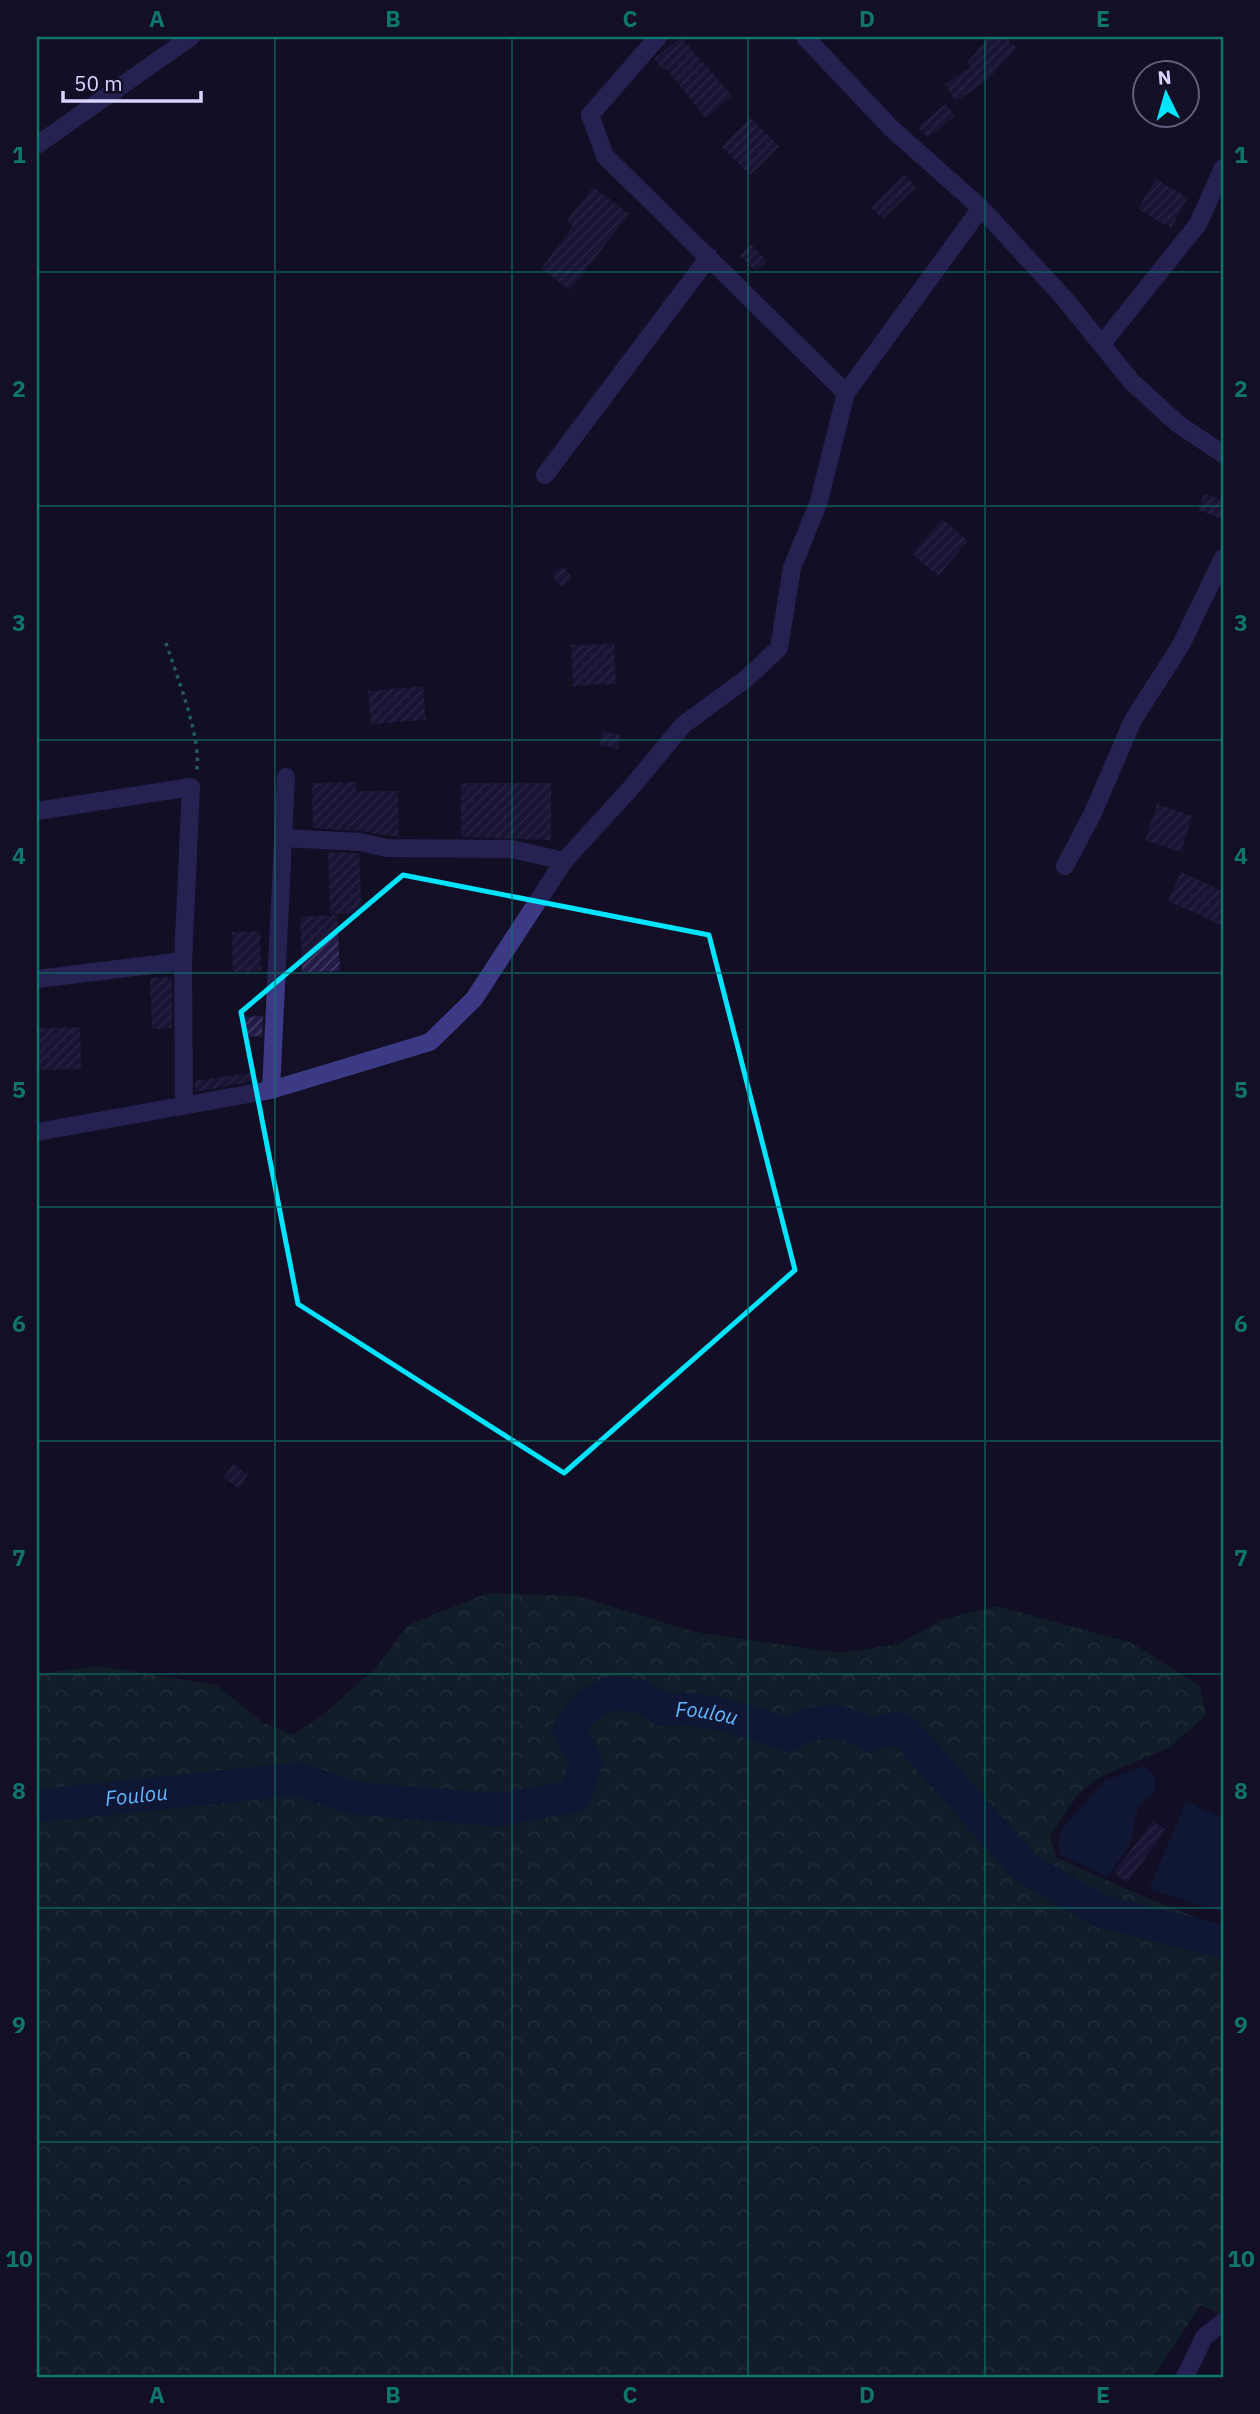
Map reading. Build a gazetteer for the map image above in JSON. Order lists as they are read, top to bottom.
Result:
{
  "water": ["Foulou"],
  "scale_bar": "50 m",
  "north": "top",
  "grid": {
    "columns": [
      "A",
      "B",
      "C",
      "D",
      "E"
    ],
    "rows": [
      "1",
      "2",
      "3",
      "4",
      "5",
      "6",
      "7",
      "8",
      "9",
      "10"
    ]
  }
}
